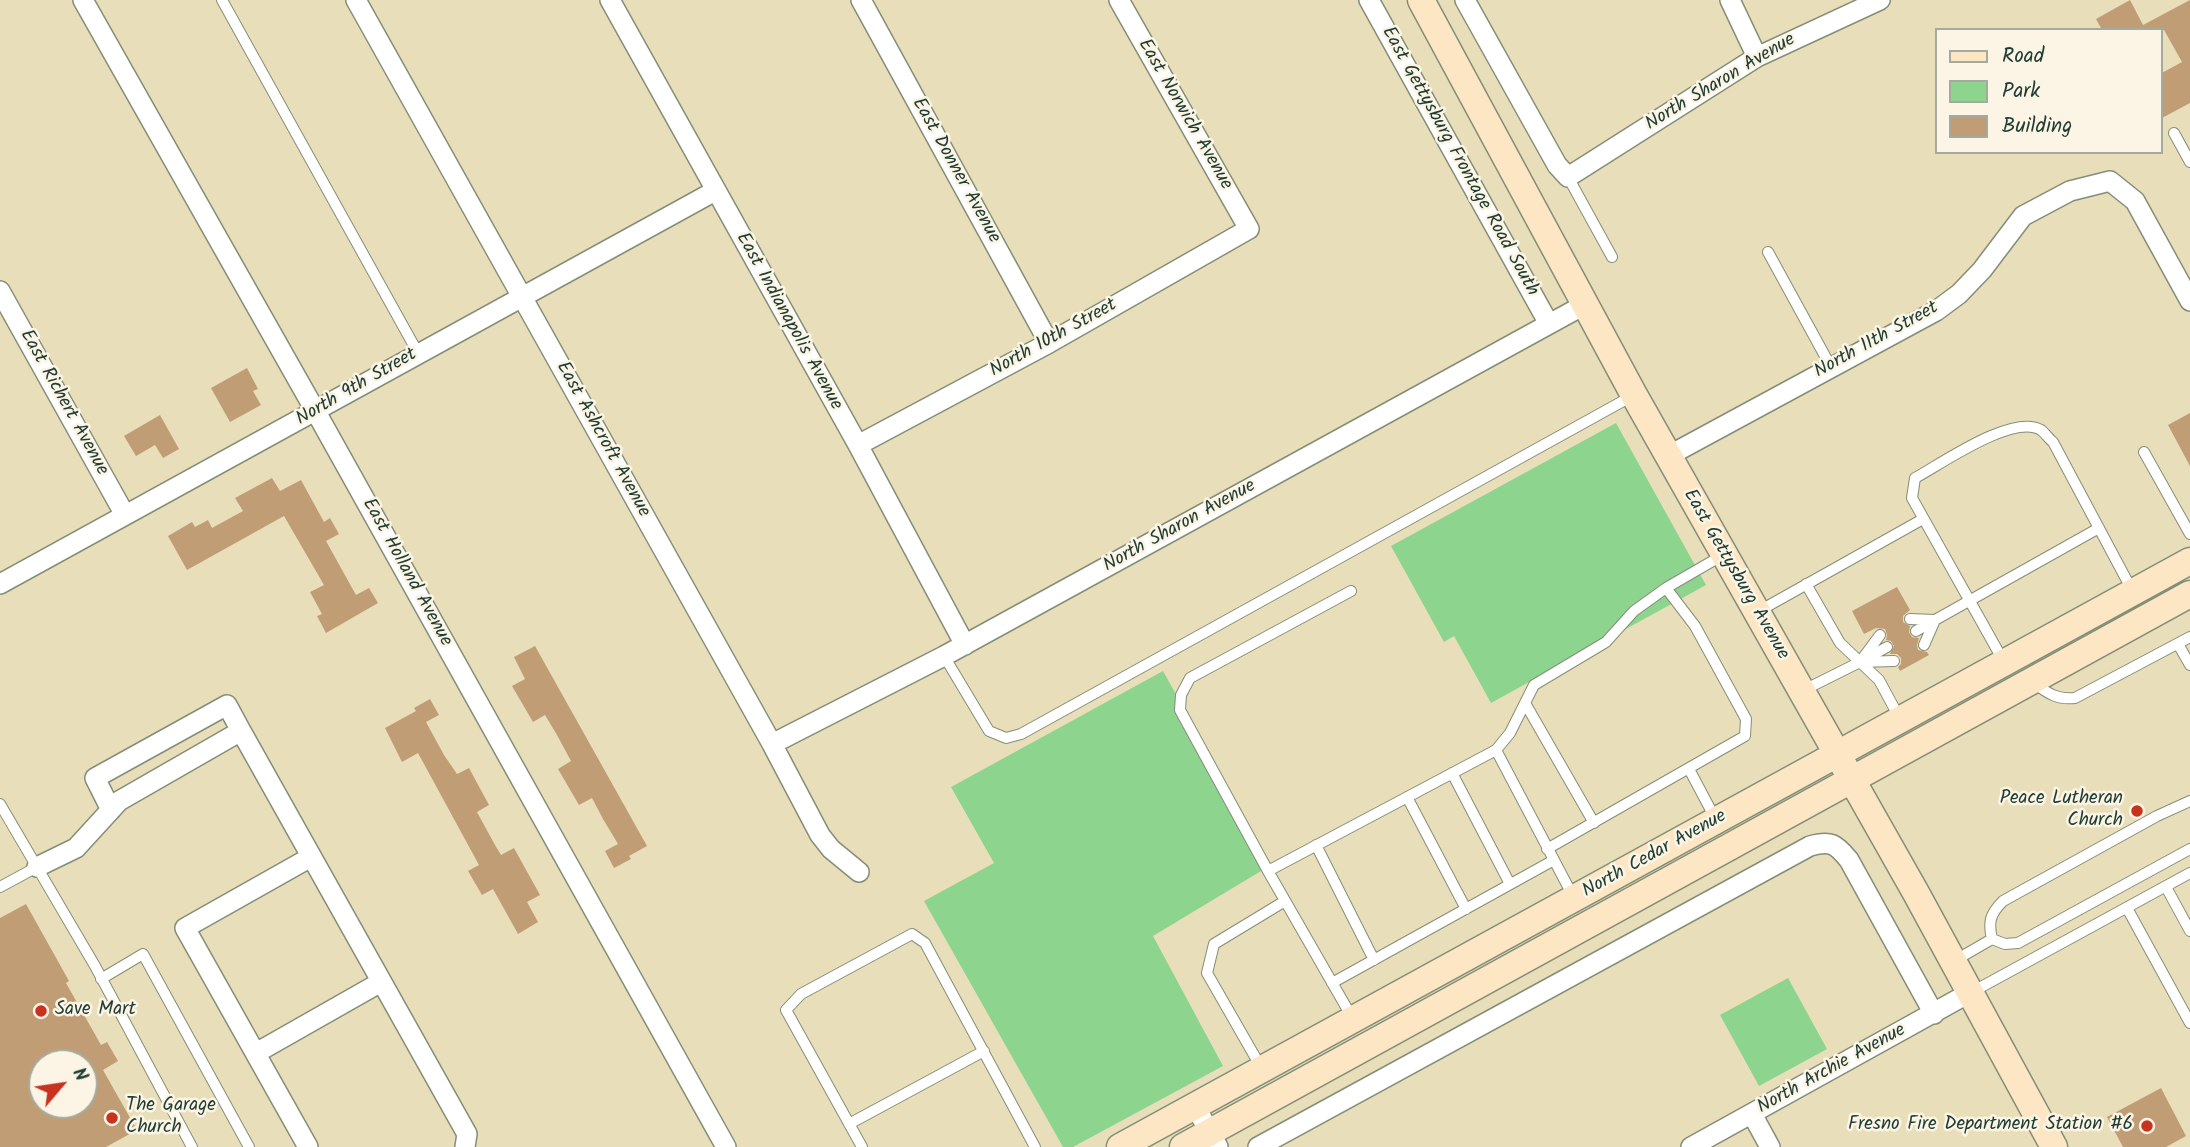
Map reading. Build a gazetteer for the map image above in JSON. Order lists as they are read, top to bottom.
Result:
{
  "streets": {
    "main road": ["East Gettysburg Avenue", "North Cedar Avenue"],
    "street": [
      "North Sharon Avenue",
      "East Norwich Avenue",
      "East Gettysburg Frontage Road South",
      "East Donner Avenue",
      "East Indianapolis Avenue",
      "North 10th Street",
      "North 11th Street",
      "North 9th Street",
      "East Richert Avenue",
      "East Ashcroft Avenue",
      "East Holland Avenue",
      "North Archie Avenue"
    ]
  },
  "crossings": [
    ["North Sharon Avenue", "East Gettysburg Frontage Road South"],
    ["North Sharon Avenue", "East Indianapolis Avenue"],
    ["North Sharon Avenue", "East Ashcroft Avenue"],
    ["North Sharon Avenue", "East Gettysburg Avenue"],
    ["East Norwich Avenue", "North 10th Street"],
    ["East Donner Avenue", "North 10th Street"],
    ["East Indianapolis Avenue", "North 10th Street"],
    ["East Indianapolis Avenue", "North 9th Street"],
    ["North 11th Street", "East Gettysburg Avenue"],
    ["North 9th Street", "East Richert Avenue"],
    ["North 9th Street", "East Ashcroft Avenue"],
    ["North 9th Street", "East Holland Avenue"],
    ["East Gettysburg Avenue", "North Cedar Avenue"],
    ["East Gettysburg Avenue", "North Archie Avenue"]
  ],
  "places": [
    "Peace Lutheran Church",
    "Save Mart",
    "The Garage Church",
    "Fresno Fire Department Station #6"
  ],
  "legend": ["Road", "Park", "Building"],
  "north": "top right"
}
